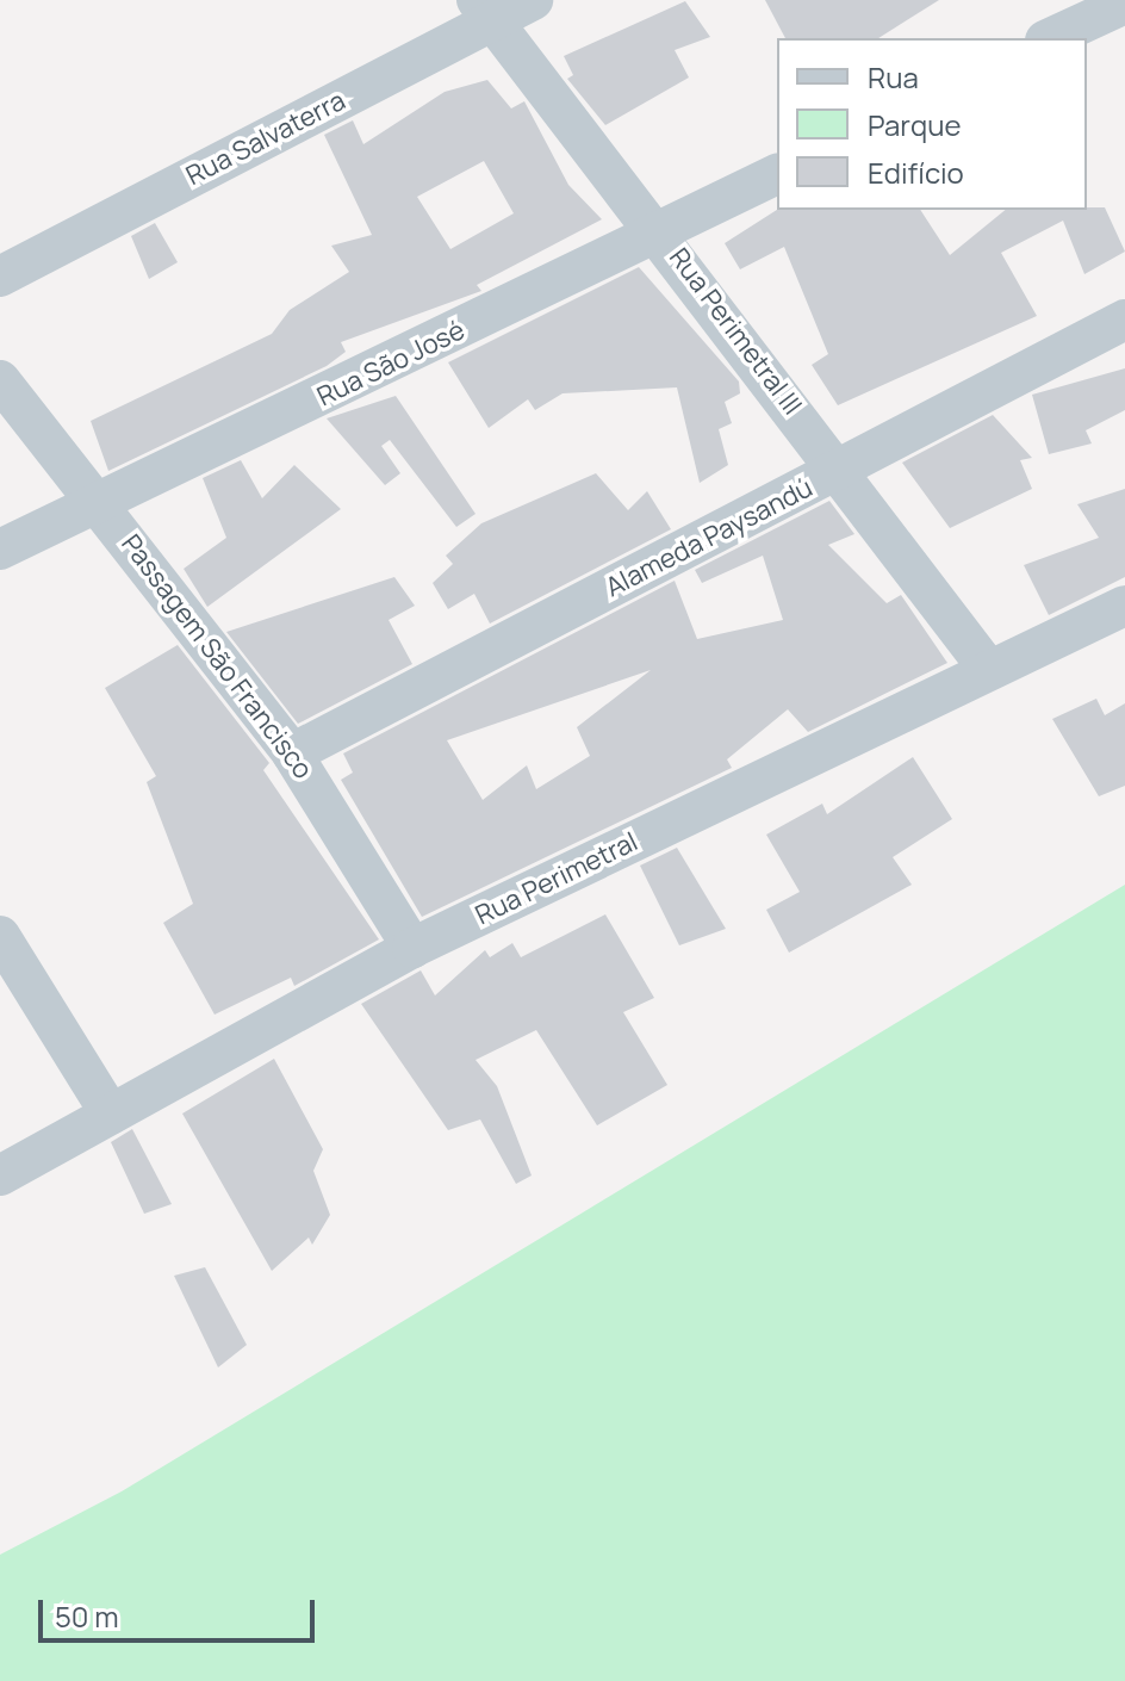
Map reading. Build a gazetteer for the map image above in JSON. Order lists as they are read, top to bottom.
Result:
{
  "streets": {
    "street": [
      "Rua Salvaterra",
      "Rua Perimetral III",
      "Rua São José",
      "Alameda Paysandú",
      "Passagem São Francisco",
      "Rua Perimetral"
    ]
  },
  "crossings": [
    ["Rua Salvaterra", "Rua Perimetral III"],
    ["Rua Perimetral III", "Rua São José"],
    ["Rua Perimetral III", "Alameda Paysandú"],
    ["Rua Perimetral III", "Rua Perimetral"],
    ["Rua São José", "Passagem São Francisco"],
    ["Alameda Paysandú", "Passagem São Francisco"],
    ["Passagem São Francisco", "Rua Perimetral"]
  ],
  "legend": ["Rua", "Parque", "Edifício"],
  "scale_bar": "50 m"
}
